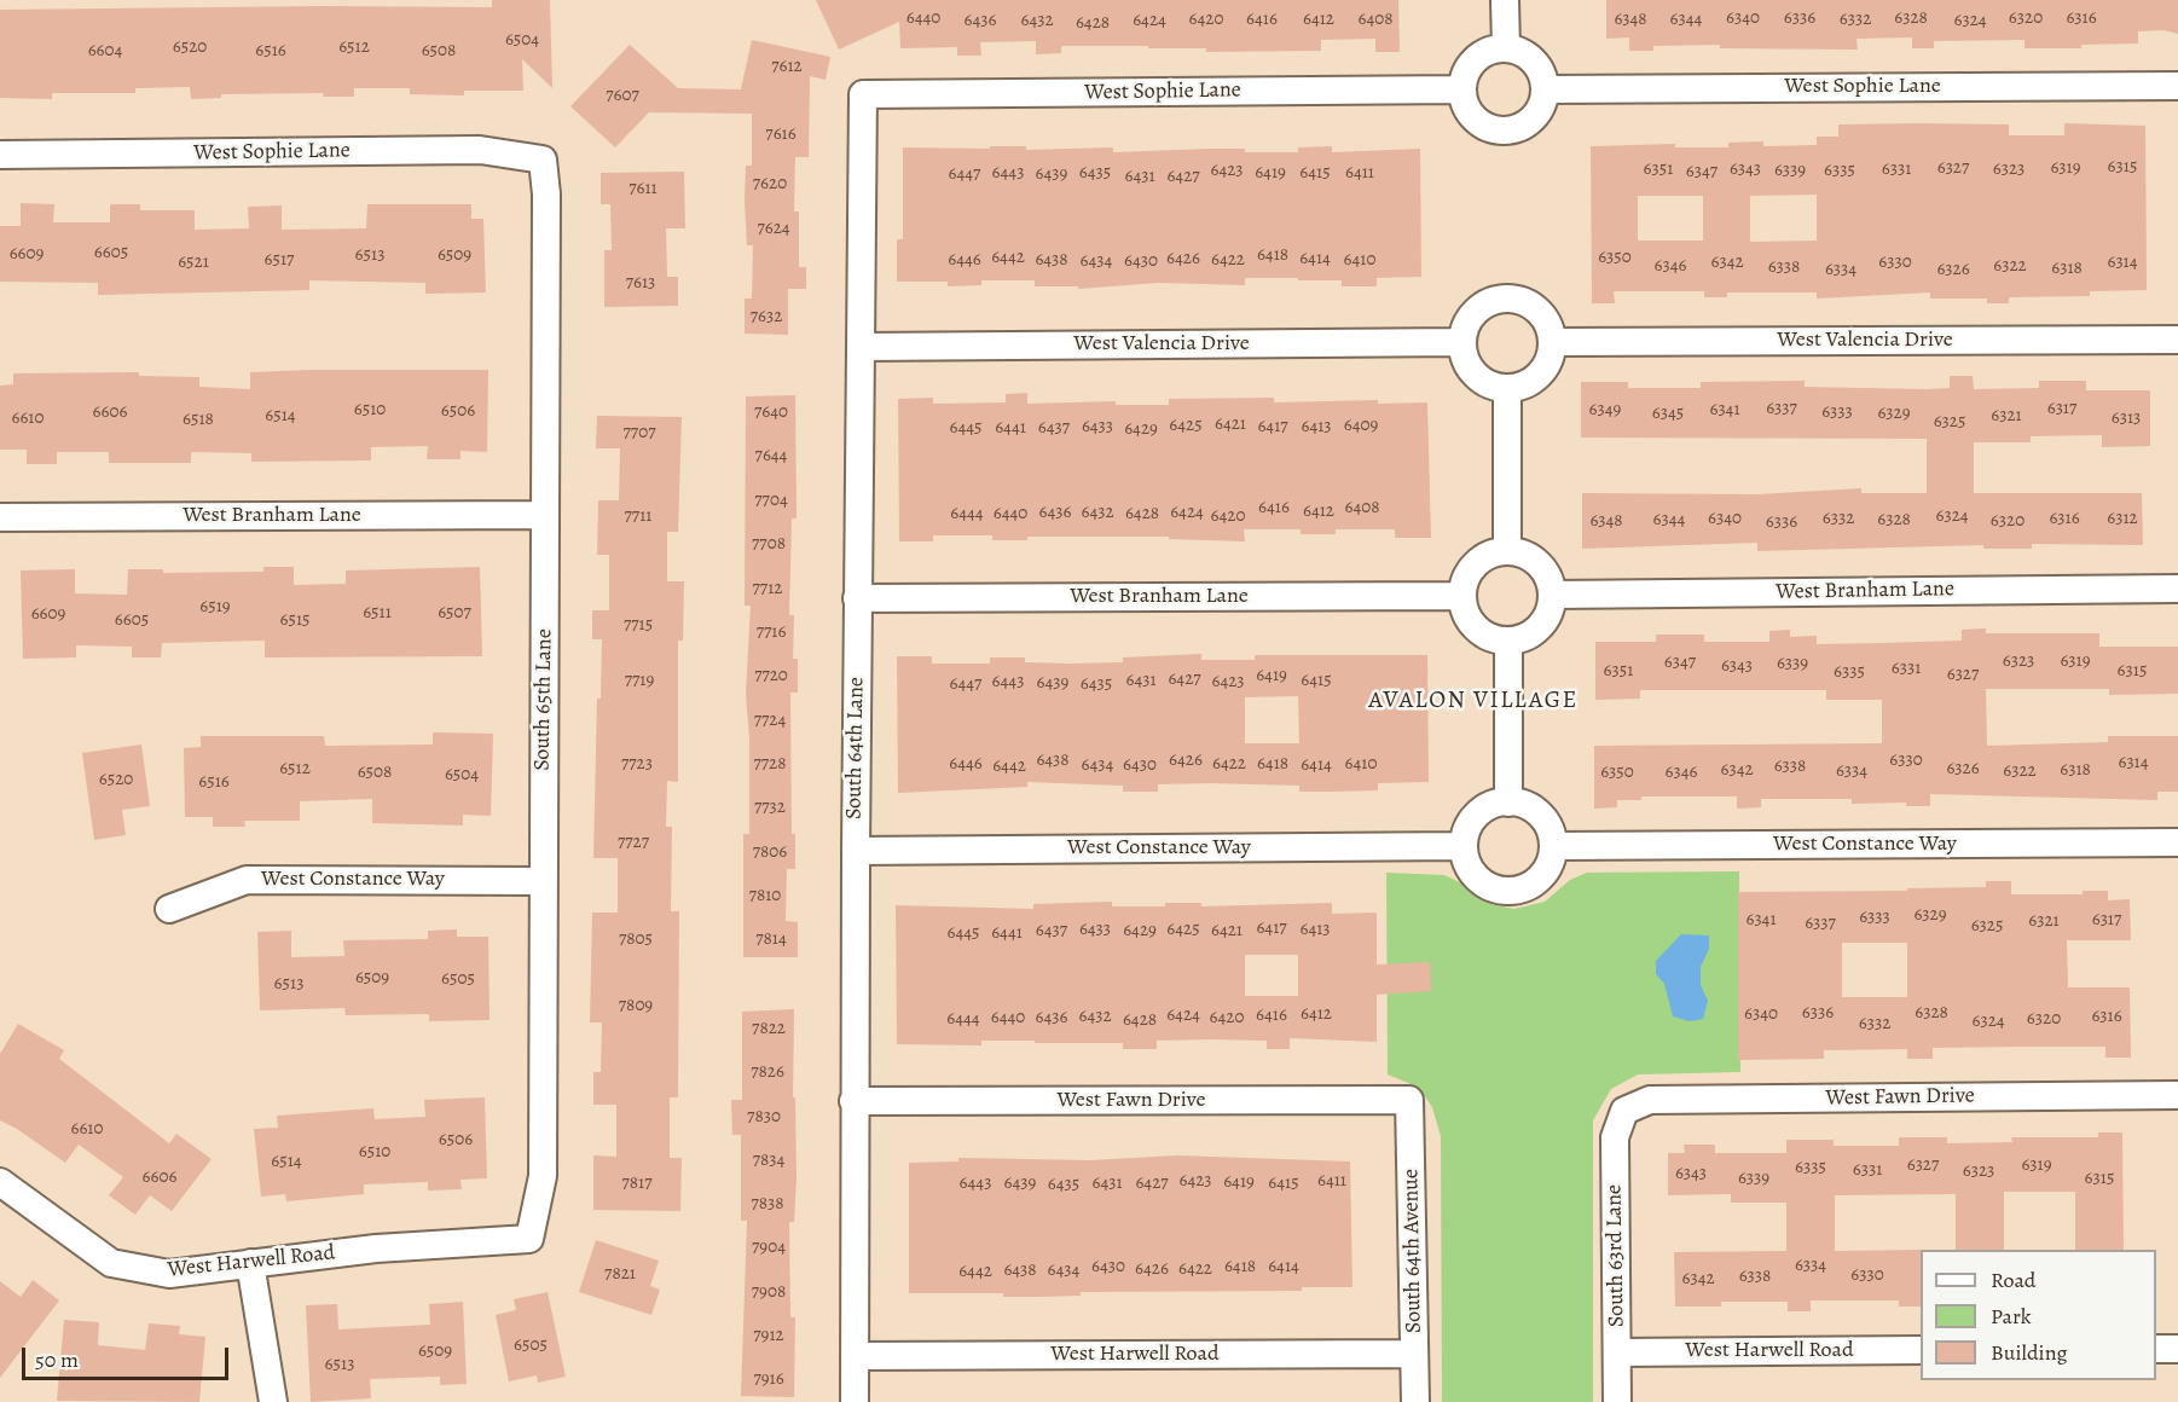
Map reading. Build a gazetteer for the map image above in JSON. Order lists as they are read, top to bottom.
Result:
{
  "streets": {
    "street": [
      "West Sophie Lane",
      "West Valencia Drive",
      "West Branham Lane",
      "South 65th Lane",
      "South 64th Lane",
      "West Constance Way",
      "West Fawn Drive",
      "South 64th Avenue",
      "South 63rd Lane",
      "West Harwell Road"
    ]
  },
  "crossings": [
    ["West Sophie Lane", "South 65th Lane"],
    ["West Sophie Lane", "South 64th Lane"],
    ["West Valencia Drive", "South 64th Lane"],
    ["West Branham Lane", "South 65th Lane"],
    ["West Branham Lane", "South 64th Lane"],
    ["South 65th Lane", "West Constance Way"],
    ["South 65th Lane", "West Harwell Road"],
    ["South 64th Lane", "West Constance Way"],
    ["South 64th Lane", "West Fawn Drive"],
    ["South 64th Lane", "West Harwell Road"],
    ["West Fawn Drive", "South 64th Avenue"],
    ["West Fawn Drive", "South 63rd Lane"],
    ["South 64th Avenue", "West Harwell Road"],
    ["South 63rd Lane", "West Harwell Road"]
  ],
  "districts": ["AVALON VILLAGE"],
  "house_numbers": [
    "6440",
    "6340",
    "6336",
    "6328",
    "6320",
    "6316",
    "6420",
    "6416",
    "6412",
    "6408",
    "6348",
    "6344",
    "6332",
    "6436",
    "6432",
    "6424",
    "6324",
    "6428",
    "6504",
    "6520",
    "6512",
    "6604",
    "6516",
    "6508",
    "7612",
    "7607",
    "7616",
    "6315",
    "6327",
    "6319",
    "6351",
    "6343",
    "6331",
    "6323",
    "6423",
    "6339",
    "6335",
    "6347",
    "6443",
    "6435",
    "6419",
    "6415",
    "6411",
    "6447",
    "6439",
    "6431",
    "6427",
    "7620",
    "7611",
    "7624",
    "6605",
    "6609",
    "6513",
    "6509",
    "6418",
    "6442",
    "6350",
    "6426",
    "6414",
    "6517",
    "6446",
    "6438",
    "6422",
    "6410",
    "6434",
    "6430",
    "6521",
    "6342",
    "6330",
    "6314",
    "6346",
    "6322",
    "6338",
    "6318",
    "6334",
    "6326",
    "7613",
    "7632",
    "6337",
    "6317",
    "6510",
    "6349",
    "6341",
    "6506",
    "6606",
    "7640",
    "6333",
    "6345",
    "6329",
    "6514",
    "6321",
    "6610",
    "6313",
    "6518",
    "6325",
    "6421",
    "6425",
    "6409",
    "6433",
    "6417",
    "6413",
    "6445",
    "6441",
    "6437",
    "6429",
    "7707",
    "7644",
    "7704",
    "6416",
    "6408",
    "6412",
    "6436",
    "6432",
    "6424",
    "6444",
    "6440",
    "6428",
    "7711",
    "6420",
    "6324",
    "6340",
    "6332",
    "6316",
    "6312",
    "6344",
    "6328",
    "6348",
    "6320",
    "6336",
    "7708",
    "7712",
    "6519",
    "6511",
    "6507",
    "6609",
    "6605",
    "6515",
    "7715",
    "7716",
    "6323",
    "6319",
    "6347",
    "6339",
    "6343",
    "6331",
    "6351",
    "6315",
    "6335",
    "6327",
    "7720",
    "6419",
    "6427",
    "7719",
    "6431",
    "6415",
    "6443",
    "6423",
    "6439",
    "6447",
    "6435",
    "7724",
    "6438",
    "6426",
    "6330",
    "6314",
    "7723",
    "7728",
    "6446",
    "6422",
    "6418",
    "6410",
    "6434",
    "6430",
    "6414",
    "6442",
    "6338",
    "6512",
    "6326",
    "6342",
    "6318",
    "6334",
    "6322",
    "6508",
    "6350",
    "6346",
    "6504",
    "6520",
    "6516",
    "7732",
    "7727",
    "7806",
    "7810",
    "6329",
    "6333",
    "6341",
    "6317",
    "6321",
    "6337",
    "6325",
    "6417",
    "6433",
    "6425",
    "6413",
    "6437",
    "6429",
    "6421",
    "6445",
    "6441",
    "7805",
    "7814",
    "6509",
    "6505",
    "6513",
    "7809",
    "6336",
    "6328",
    "6412",
    "6340",
    "6424",
    "6416",
    "6432",
    "6316",
    "6440",
    "6436",
    "6420",
    "6444",
    "6320",
    "6428",
    "6324",
    "6332",
    "7822",
    "7826",
    "7830",
    "6610",
    "6506",
    "6510",
    "7834",
    "6514",
    "6327",
    "6319",
    "6335",
    "6331",
    "6323",
    "6343",
    "6606",
    "6339",
    "6315",
    "6423",
    "6411",
    "6419",
    "7817",
    "6443",
    "6439",
    "6431",
    "6427",
    "6415",
    "6435",
    "7838",
    "7904",
    "6334",
    "6430",
    "6418",
    "6414",
    "6426",
    "6422",
    "6438",
    "6434",
    "6442",
    "7821",
    "6330",
    "6338",
    "6342",
    "7908",
    "7912",
    "6505",
    "6509",
    "6513",
    "7916"
  ],
  "legend": ["Road", "Park", "Building"],
  "scale_bar": "50 m"
}
